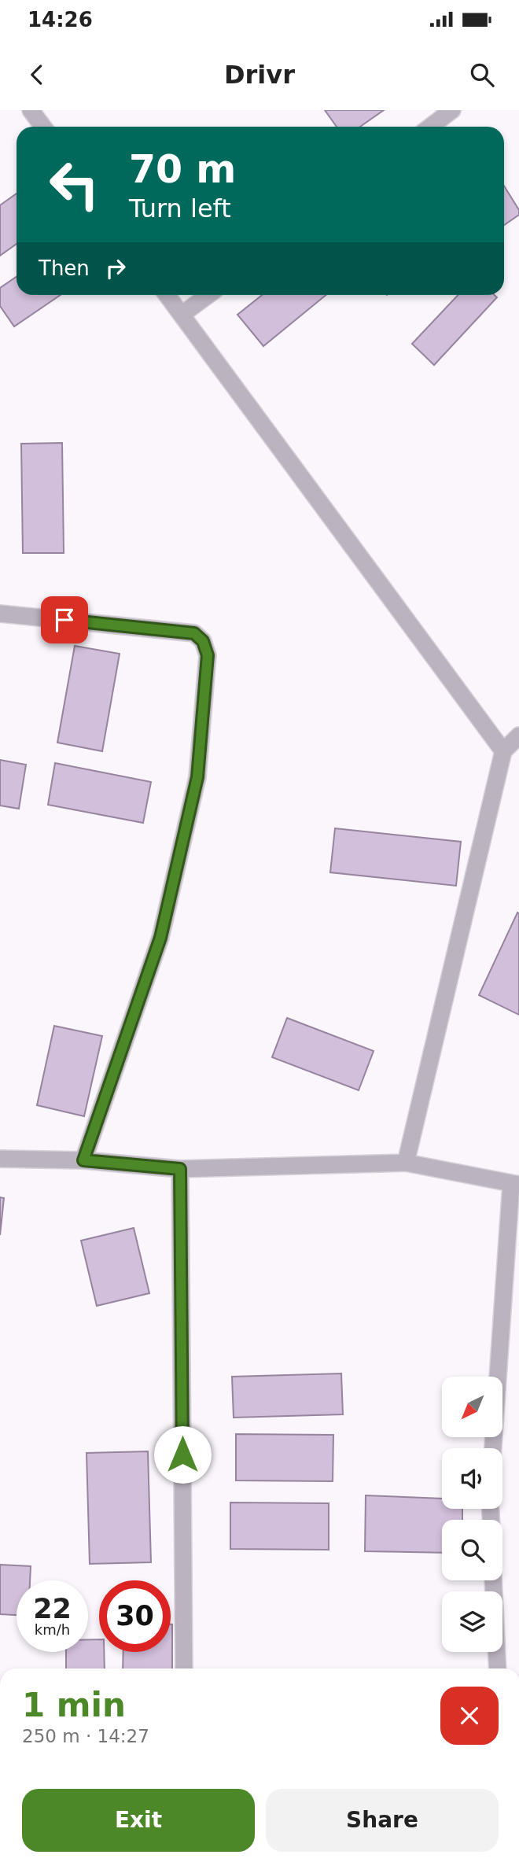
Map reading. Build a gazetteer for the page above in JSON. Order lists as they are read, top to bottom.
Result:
{
  "north": "bottom left",
  "page": {
    "status": "14:26",
    "header": "Drivr",
    "turn": ["70 m", "Turn left"],
    "then": "Then",
    "speed": "22 km/h",
    "limit": "30",
    "heading": ["1 min", "250 m · 14:27"],
    "buttons": ["Exit", "Share"]
  }
}
